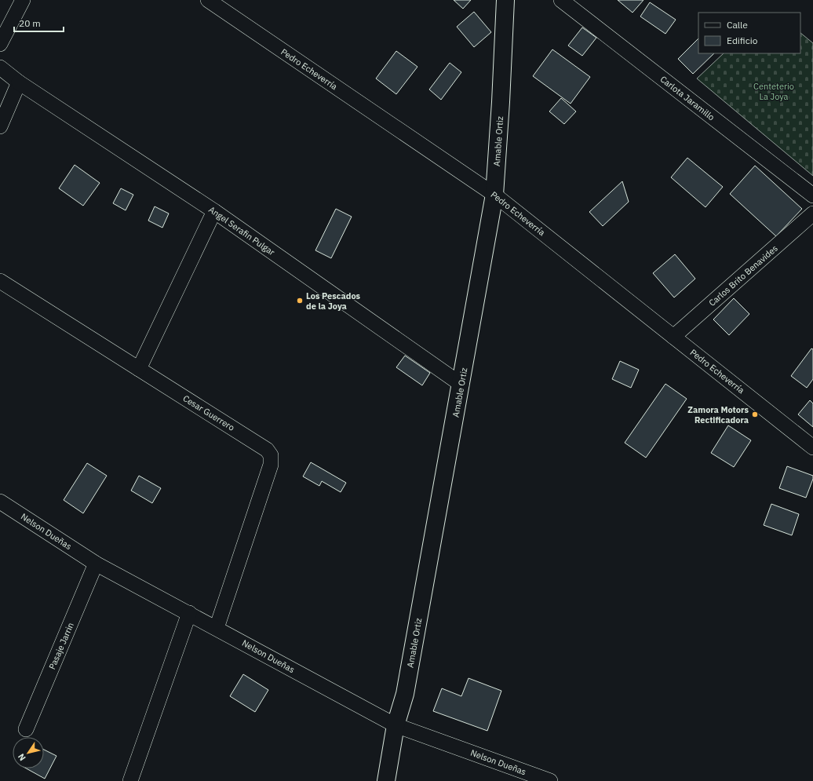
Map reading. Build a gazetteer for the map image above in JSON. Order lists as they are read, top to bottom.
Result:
{
  "streets": {
    "street": [
      "Pedro Echeverría",
      "Carlota Jaramillo",
      "Amable Ortiz",
      "Angel Serafin Pulgar",
      "Carlos Brito Benavides",
      "Cesar Guerrero",
      "Nelson Dueñas",
      "Pasaje Jarrin"
    ]
  },
  "crossings": [
    ["Pedro Echeverría", "Amable Ortiz"],
    ["Pedro Echeverría", "Carlos Brito Benavides"],
    ["Amable Ortiz", "Angel Serafin Pulgar"],
    ["Amable Ortiz", "Nelson Dueñas"],
    ["Cesar Guerrero", "Nelson Dueñas"],
    ["Nelson Dueñas", "Pasaje Jarrin"]
  ],
  "parks": ["Centeterio La Joya"],
  "places": ["Los Pescados de la Joya", "Zamora Motors Rectificadora"],
  "legend": ["Calle", "Edificio"],
  "scale_bar": "20 m",
  "north": "bottom left"
}
